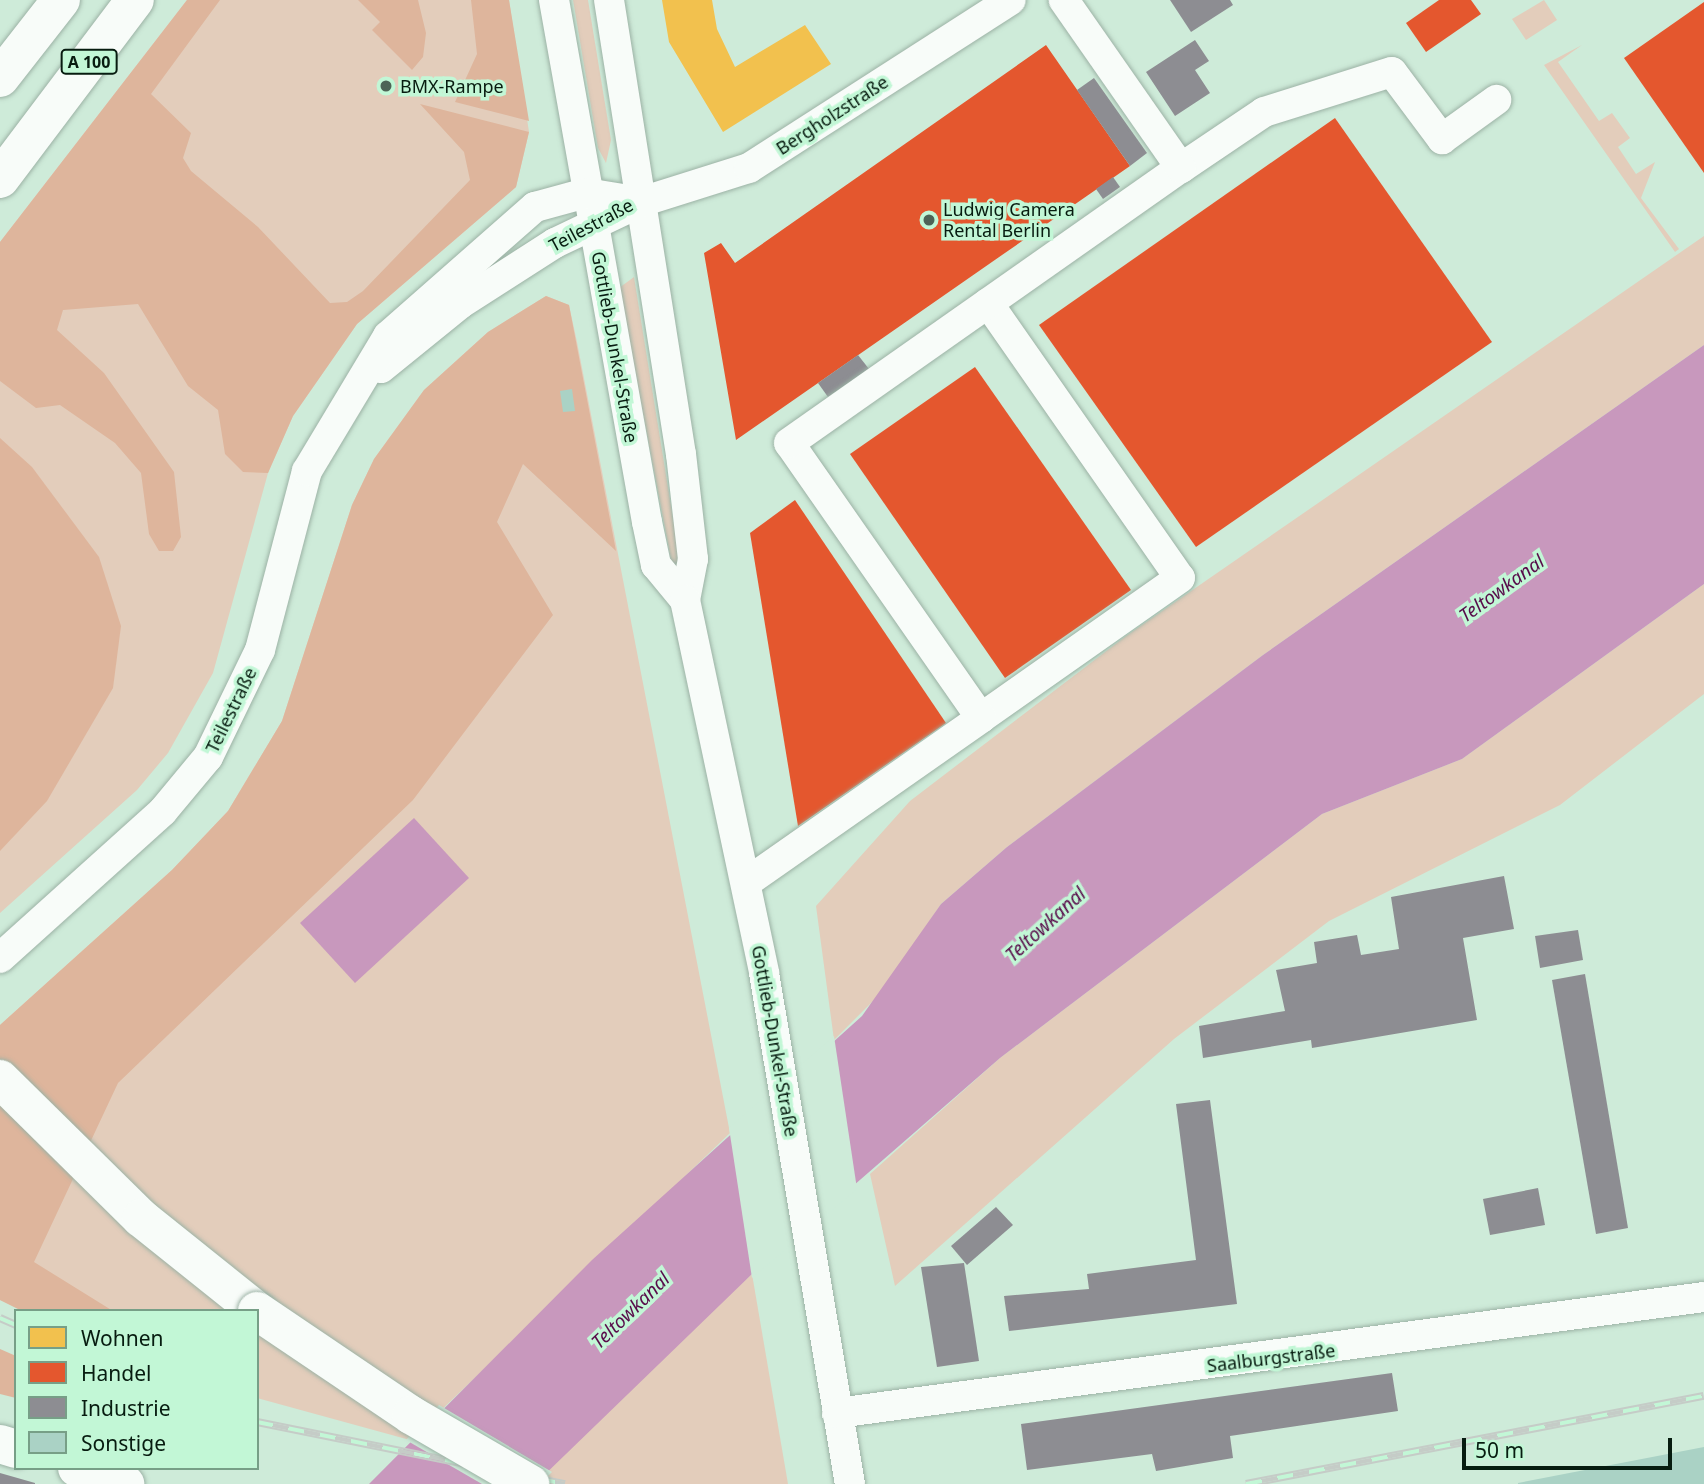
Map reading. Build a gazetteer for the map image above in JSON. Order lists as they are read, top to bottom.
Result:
{
  "streets": {
    "highway": ["A 100"],
    "street": [
      "Bergholzstraße",
      "Teilestraße",
      "Gottlieb-Dunkel-Straße",
      "Saalburgstraße"
    ]
  },
  "crossings": [
    ["Bergholzstraße", "Teilestraße"],
    ["Bergholzstraße", "Gottlieb-Dunkel-Straße"],
    ["Teilestraße", "Gottlieb-Dunkel-Straße"],
    ["Gottlieb-Dunkel-Straße", "Saalburgstraße"]
  ],
  "water": ["Teltowkanal"],
  "places": ["BMX-Rampe", "Ludwig Camera Rental Berlin"],
  "legend": [
    "Wohnen",
    "Handel",
    "Industrie",
    "Sonstige"
  ],
  "scale_bar": "50 m"
}
